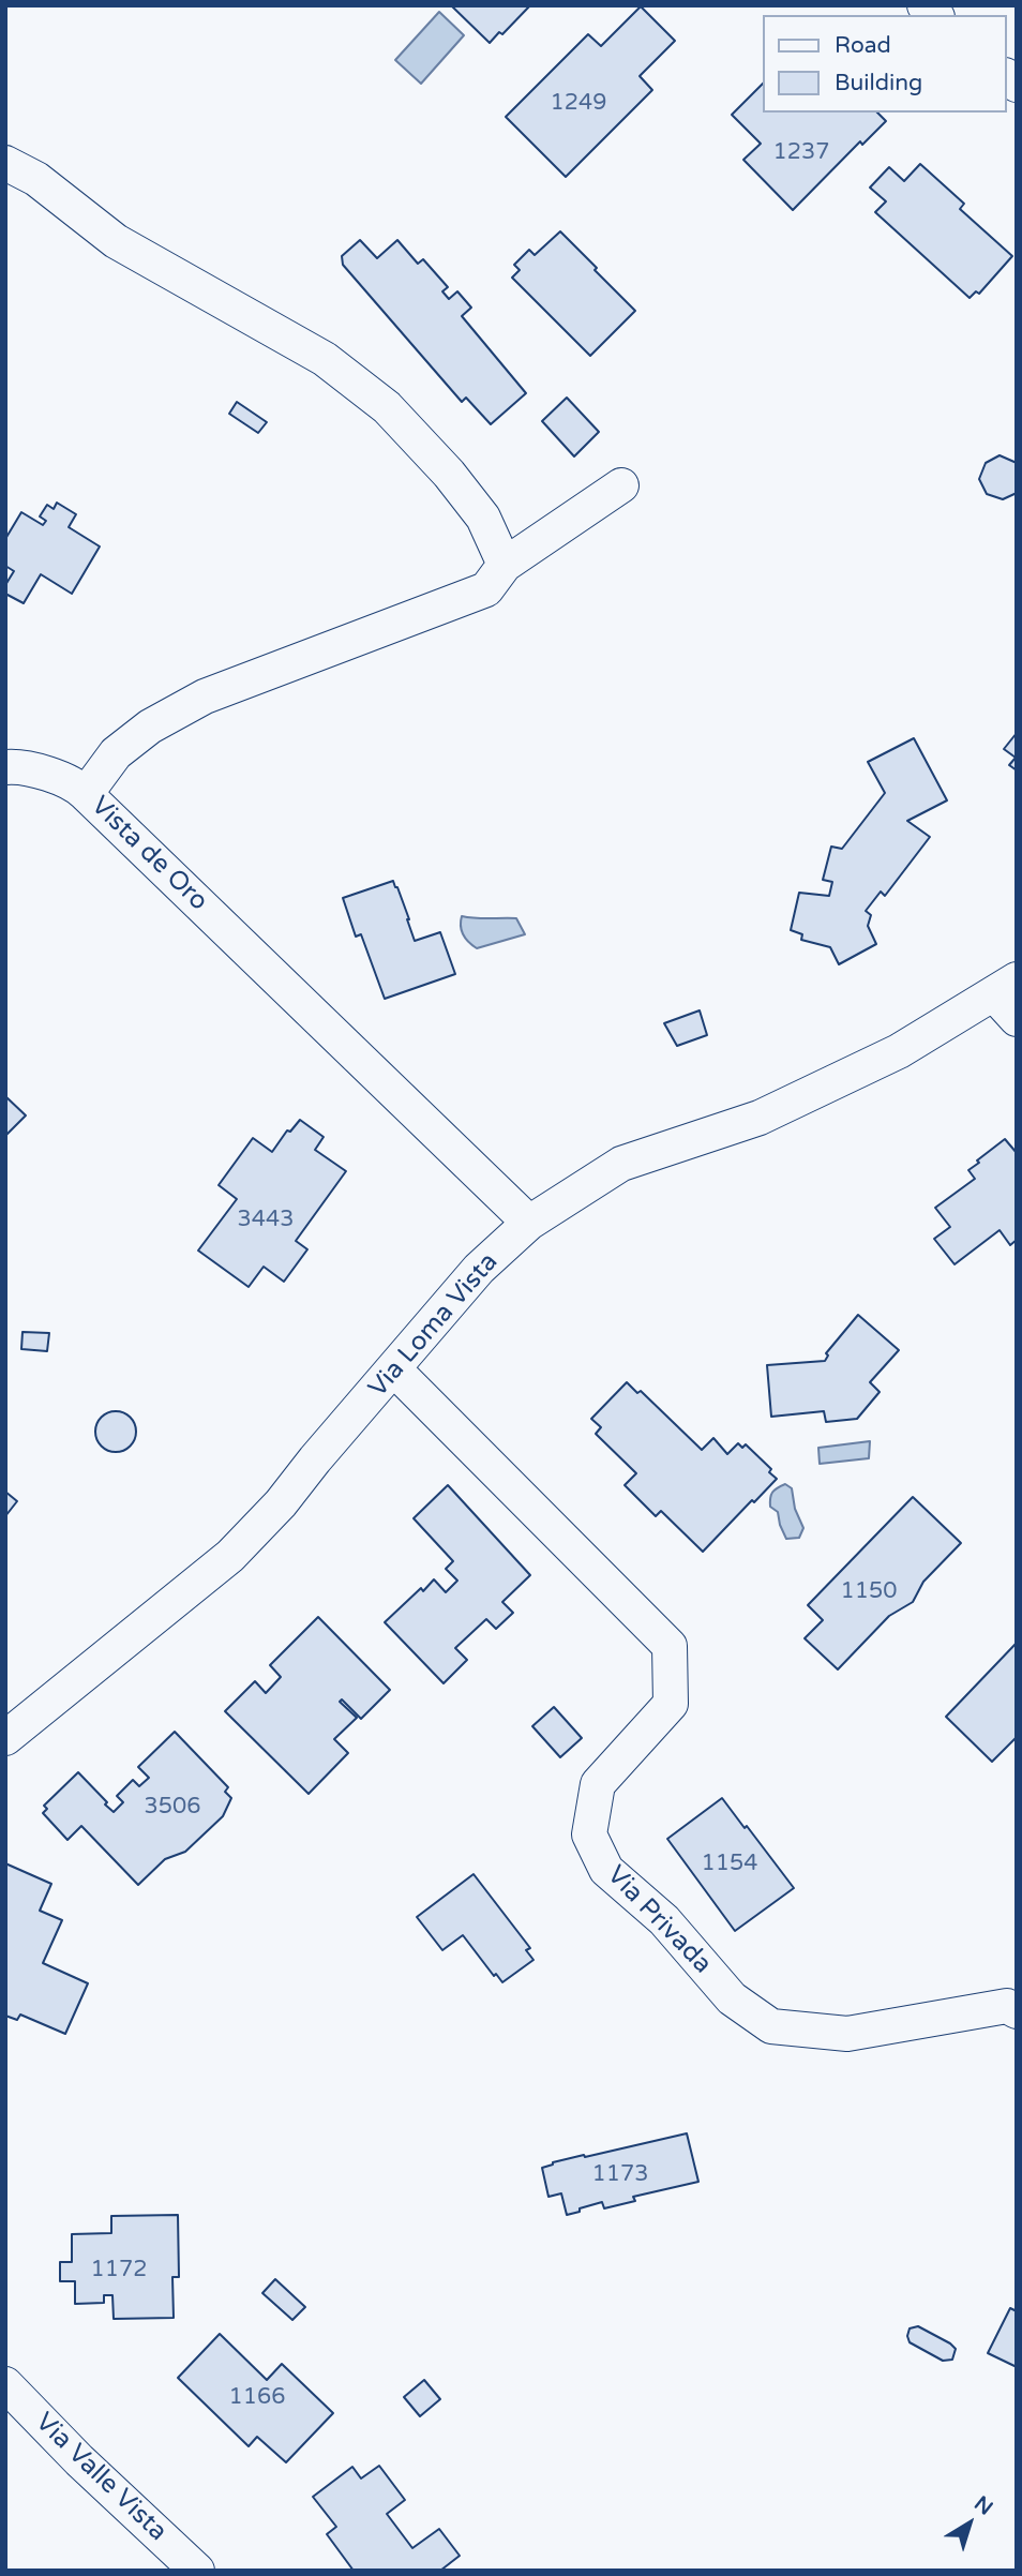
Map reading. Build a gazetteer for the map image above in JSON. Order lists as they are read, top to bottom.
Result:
{
  "streets": {
    "street": [
      "Vista de Oro",
      "Via Loma Vista",
      "Via Privada",
      "Via Valle Vista"
    ]
  },
  "crossings": [
    ["Vista de Oro", "Via Loma Vista"],
    ["Via Loma Vista", "Via Privada"]
  ],
  "house_numbers": [
    "1249",
    "1237",
    "3443",
    "1150",
    "3506",
    "1154",
    "1173",
    "1172",
    "1166"
  ],
  "legend": ["Road", "Building"],
  "north": "top right"
}
